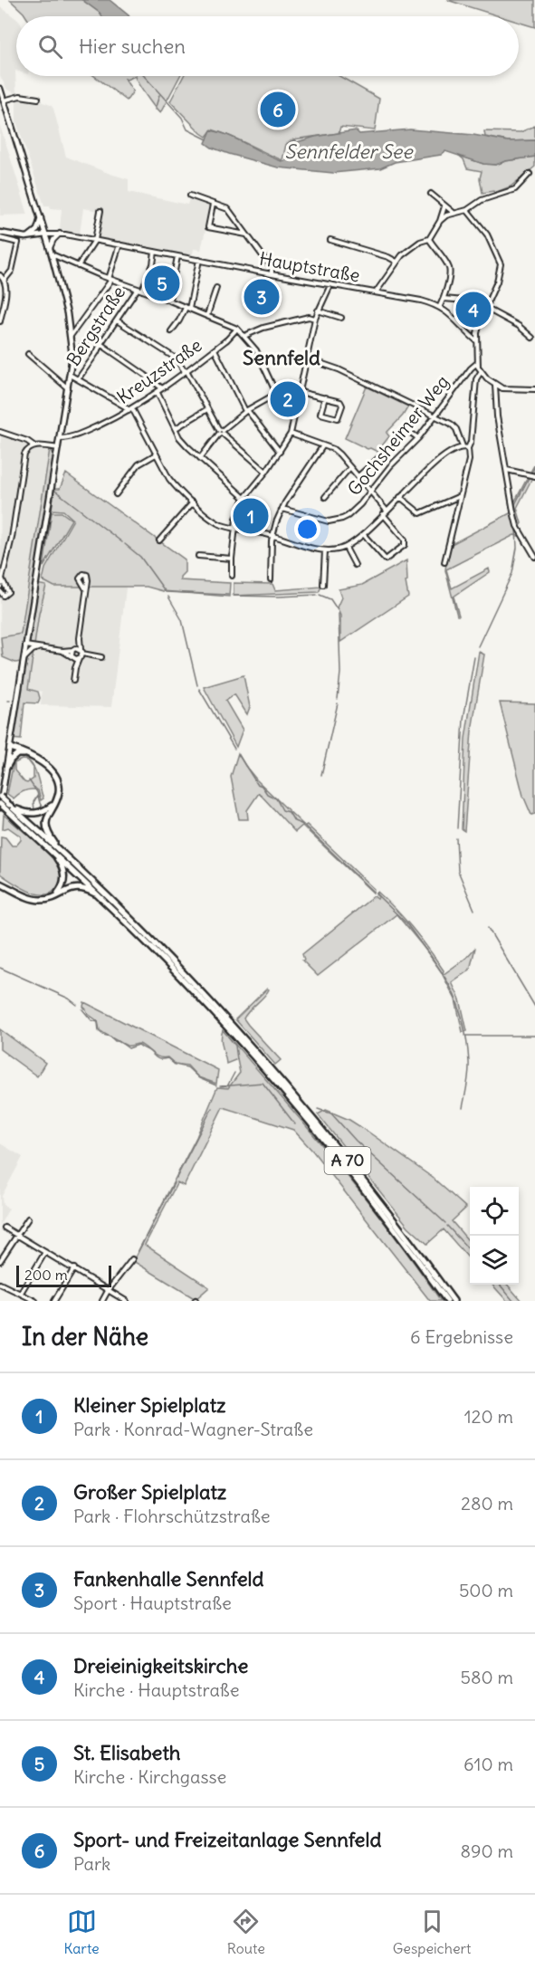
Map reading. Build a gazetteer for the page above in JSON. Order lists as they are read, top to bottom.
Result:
{
  "streets": {
    "highway": ["A 70"],
    "street": [
      "Hauptstraße",
      "Bergstraße",
      "Kreuzstraße",
      "Gochsheimer Weg"
    ]
  },
  "crossings": [
    ["Hauptstraße", "Bergstraße"]
  ],
  "districts": ["Sennfeld"],
  "water": ["Sennfelder See"],
  "scale_bar": "200 m",
  "page": {
    "search": "Hier suchen",
    "pins": [
      "6",
      "5",
      "3",
      "4",
      "2",
      "1"
    ],
    "scale": "200 m",
    "heading": ["In der Nähe", "6 Ergebnisse"],
    "list": [
      {
        "mark": "1",
        "name": "Kleiner Spielplatz",
        "note": "Park · Konrad-Wagner-Straße",
        "value": "120 m"
      },
      {
        "mark": "2",
        "name": "Großer Spielplatz",
        "note": "Park · Flohrschützstraße",
        "value": "280 m"
      },
      {
        "mark": "3",
        "name": "Fankenhalle Sennfeld",
        "note": "Sport · Hauptstraße",
        "value": "500 m"
      },
      {
        "mark": "4",
        "name": "Dreieinigkeitskirche",
        "note": "Kirche · Hauptstraße",
        "value": "580 m"
      },
      {
        "mark": "5",
        "name": "St. Elisabeth",
        "note": "Kirche · Kirchgasse",
        "value": "610 m"
      },
      {
        "mark": "6",
        "name": "Sport- und Freizeitanlage Sennfeld",
        "note": "Park",
        "value": "890 m"
      }
    ],
    "nav": ["Karte", "Route", "Gespeichert"]
  }
}
